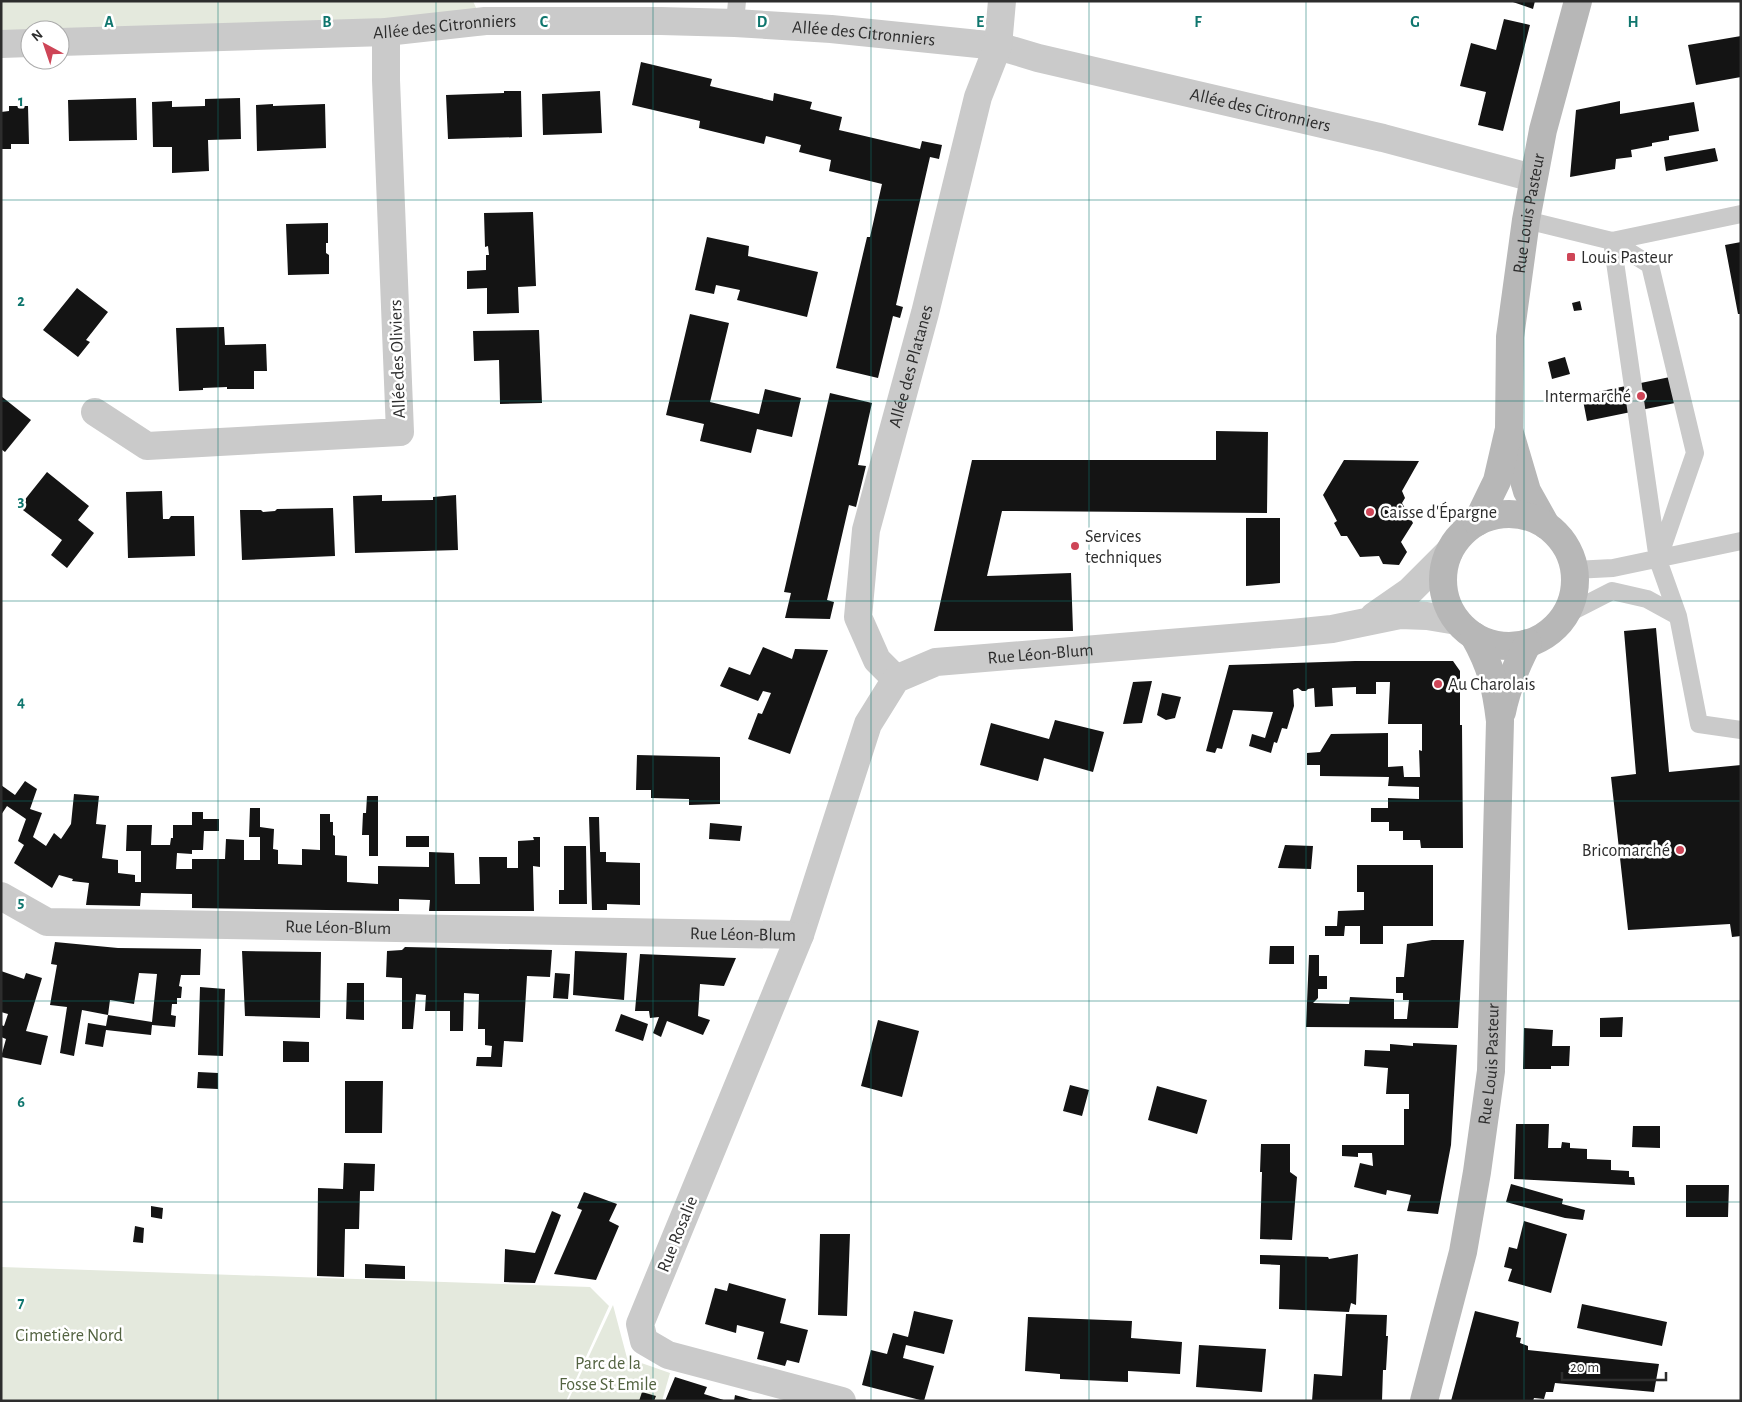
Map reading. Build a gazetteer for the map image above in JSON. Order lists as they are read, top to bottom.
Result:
{
  "streets": {
    "main road": ["Rue Louis Pasteur"],
    "street": [
      "Allée des Citronniers",
      "Allée des Oliviers",
      "Allée des Platanes",
      "Rue Léon-Blum",
      "Rue Rosalie"
    ]
  },
  "crossings": [
    ["Allée des Citronniers", "Rue Louis Pasteur"],
    ["Allée des Citronniers", "Allée des Oliviers"],
    ["Allée des Citronniers", "Allée des Platanes"],
    ["Rue Louis Pasteur", "Rue Léon-Blum"],
    ["Allée des Platanes", "Rue Léon-Blum"],
    ["Rue Léon-Blum", "Rue Rosalie"]
  ],
  "parks": ["Cimetière Nord", "Parc de la Fosse St Emile"],
  "places": {
    "transit": ["Louis Pasteur"],
    "other": [
      "Intermarché",
      "Caisse d'Épargne",
      "Services techniques",
      "Au Charolais",
      "Bricomarché"
    ]
  },
  "scale_bar": "20 m",
  "north": "top left",
  "grid": {
    "columns": [
      "A",
      "B",
      "C",
      "D",
      "E",
      "F",
      "G",
      "H"
    ],
    "rows": [
      "1",
      "2",
      "3",
      "4",
      "5",
      "6",
      "7"
    ]
  }
}
